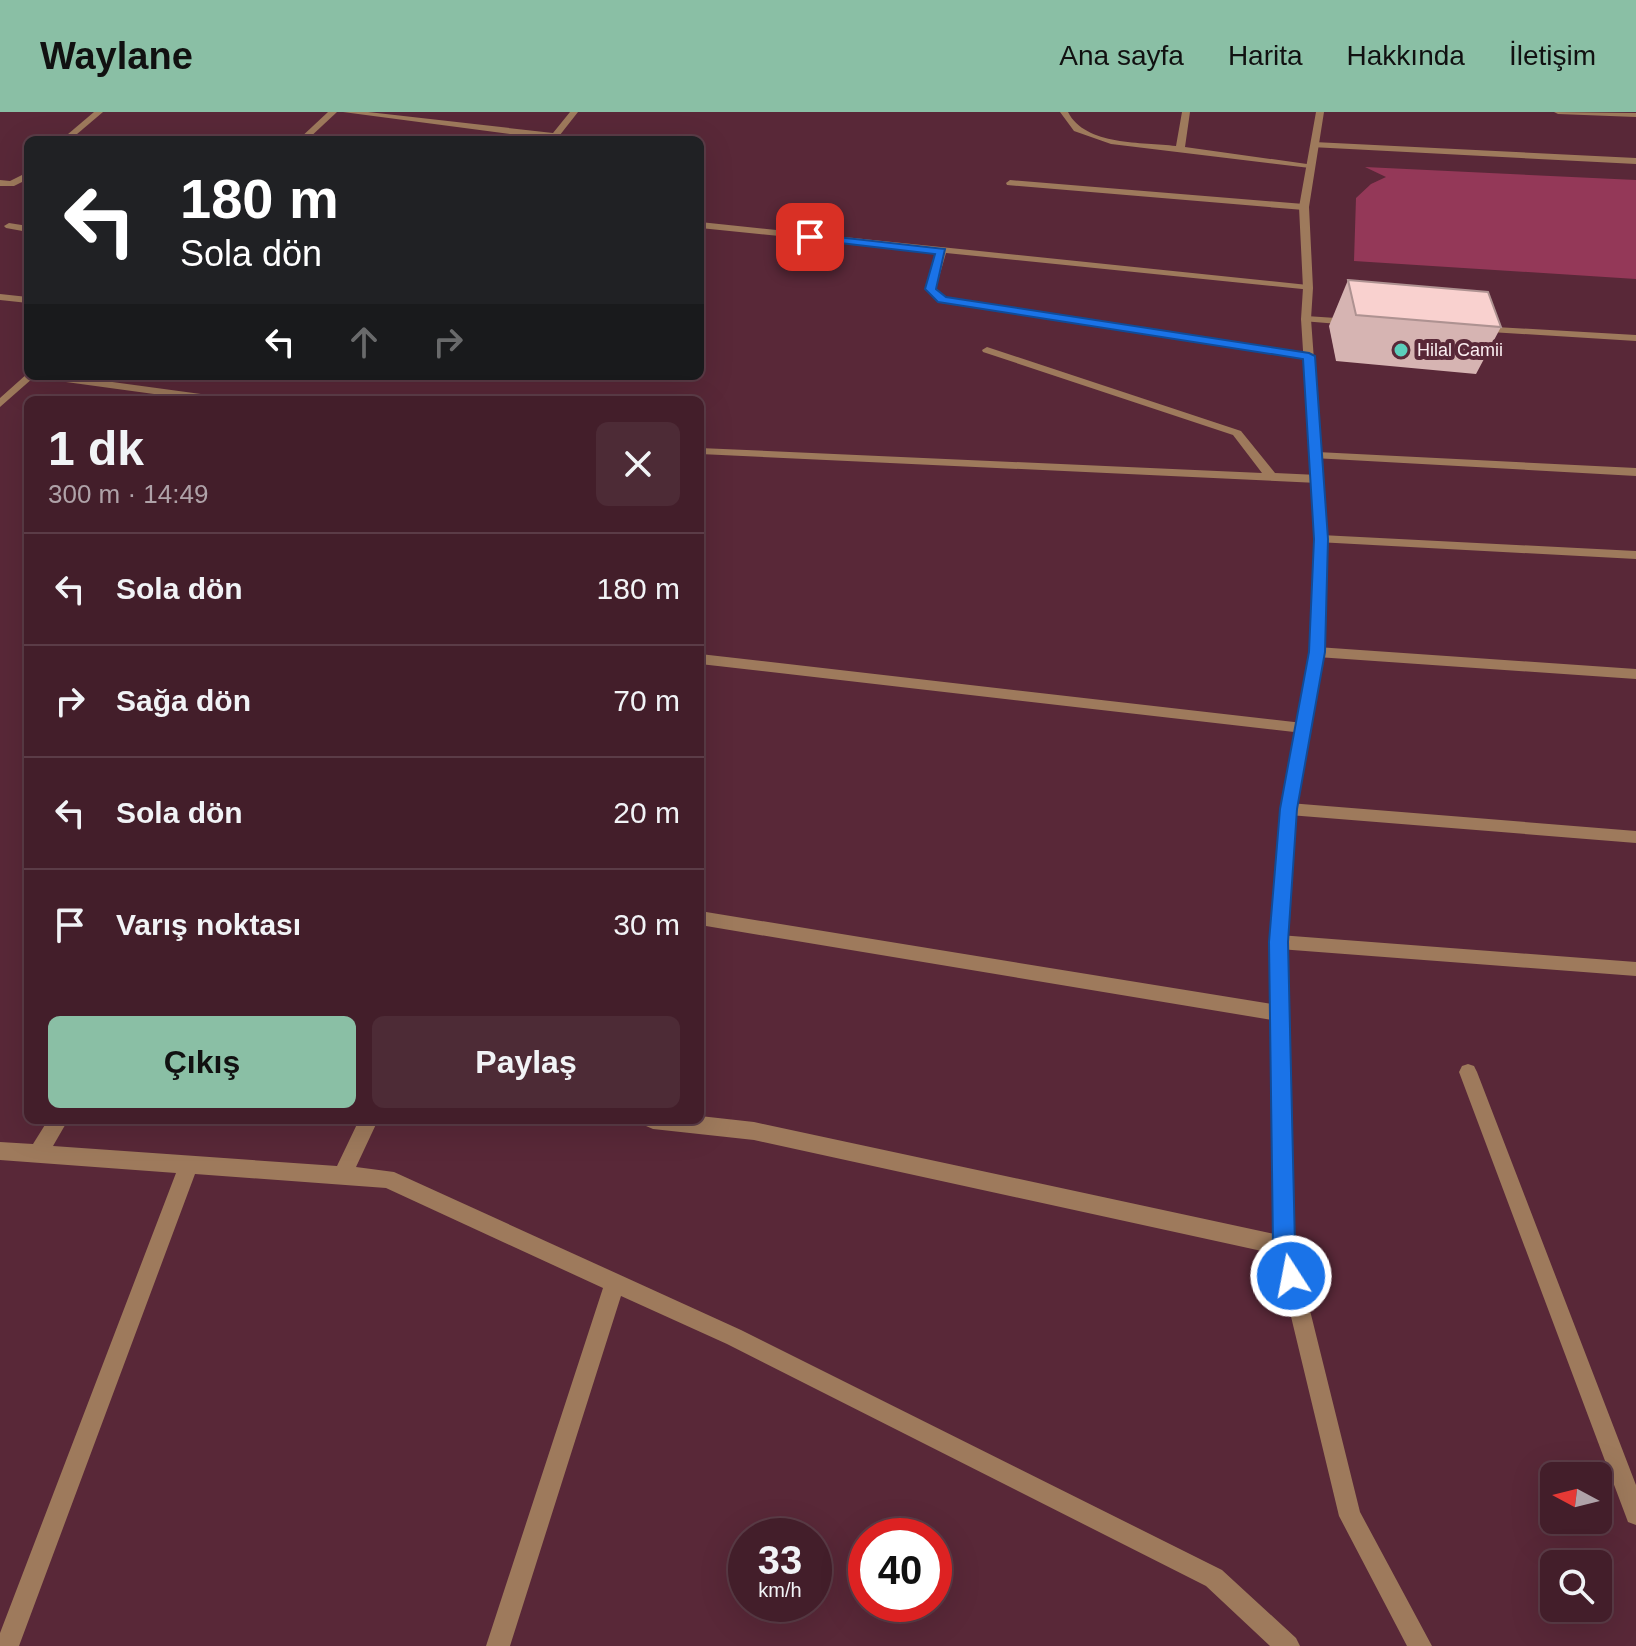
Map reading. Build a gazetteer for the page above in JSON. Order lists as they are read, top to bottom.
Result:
{
  "places": ["Hilal Camii"],
  "north": "left",
  "page": {
    "header": "Waylane",
    "nav": [
      "Ana sayfa",
      "Harita",
      "Hakkında",
      "İletişim"
    ],
    "turn": ["180 m", "Sola dön"],
    "heading": ["1 dk", "300 m · 14:49"],
    "list": [
      {
        "name": "Sola dön",
        "value": "180 m"
      },
      {
        "name": "Sağa dön",
        "value": "70 m"
      },
      {
        "name": "Sola dön",
        "value": "20 m"
      },
      {
        "name": "Varış noktası",
        "value": "30 m"
      }
    ],
    "buttons": ["Çıkış", "Paylaş"],
    "speed": "33 km/h",
    "limit": "40"
  }
}
